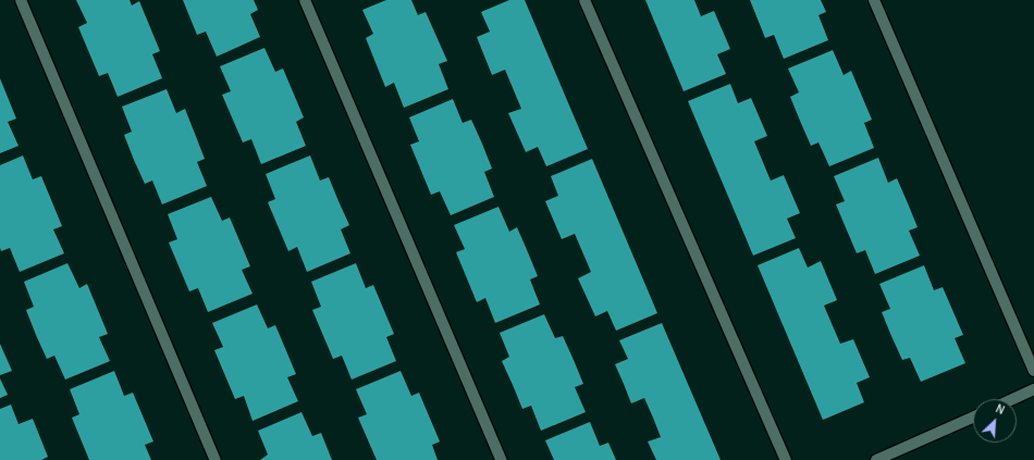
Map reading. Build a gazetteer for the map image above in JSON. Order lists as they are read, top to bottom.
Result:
{
  "north": "top right"
}
